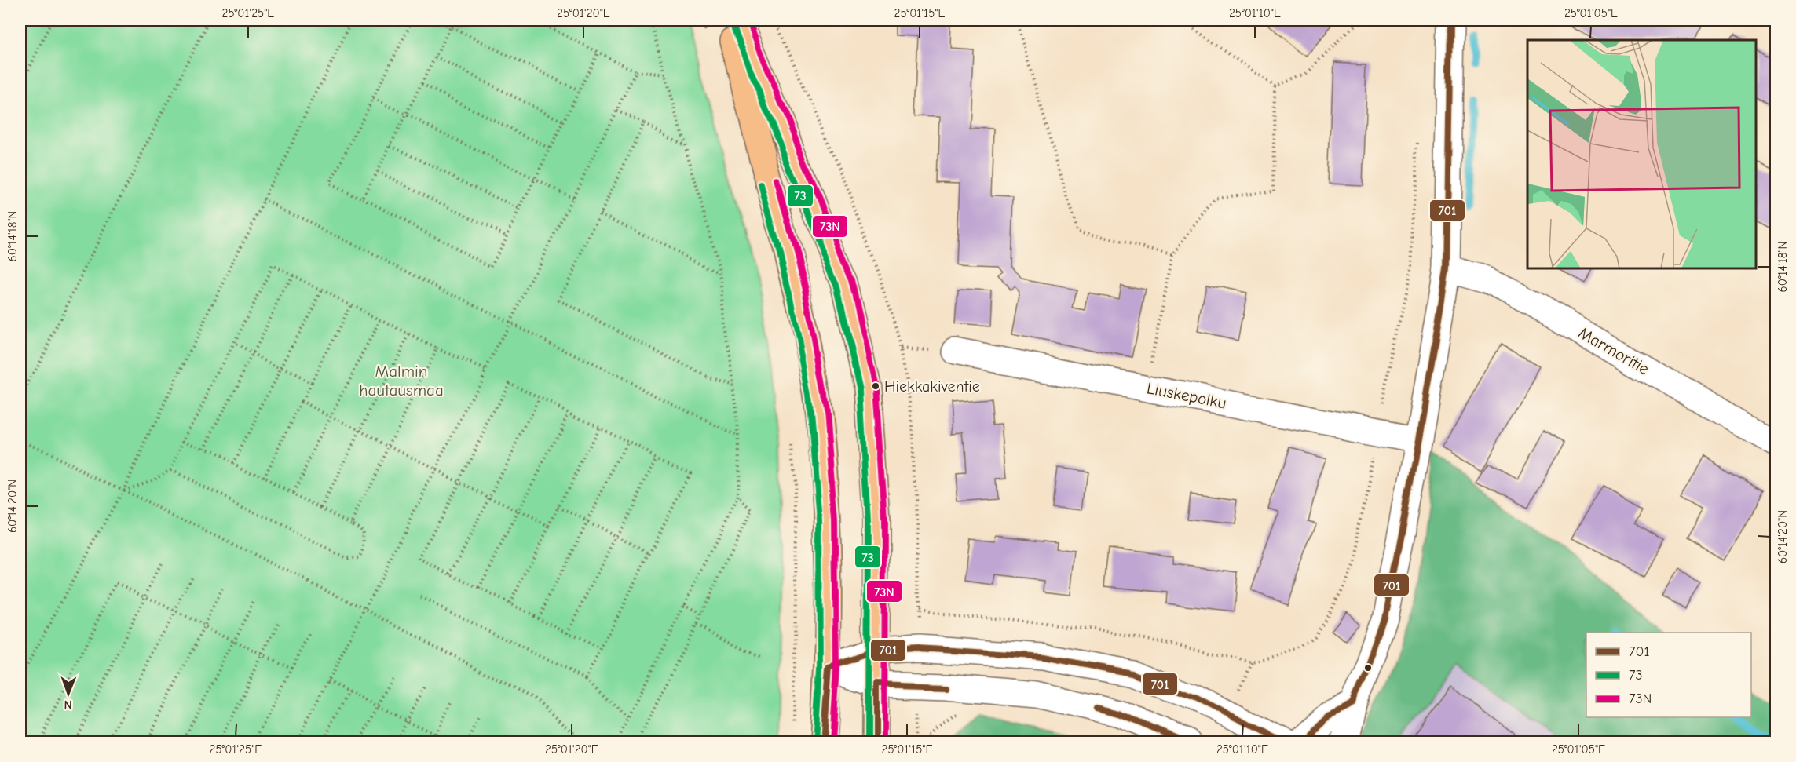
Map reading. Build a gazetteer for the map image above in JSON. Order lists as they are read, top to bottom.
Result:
{
  "streets": {
    "street": ["Marmoritie", "Liuskepolku"]
  },
  "parks": ["Malmin hautausmaa"],
  "places": ["Hiekkakiventie"],
  "lines": ["transit line 701", "transit line 73N", "transit line 73"],
  "legend": ["701", "73", "73N"],
  "north": "bottom",
  "coordinates": [
    "25°01'25\"E",
    "25°01'20\"E",
    "25°01'15\"E",
    "25°01'10\"E",
    "25°01'05\"E",
    "60°14'18\"N",
    "60°14'20\"N"
  ]
}
